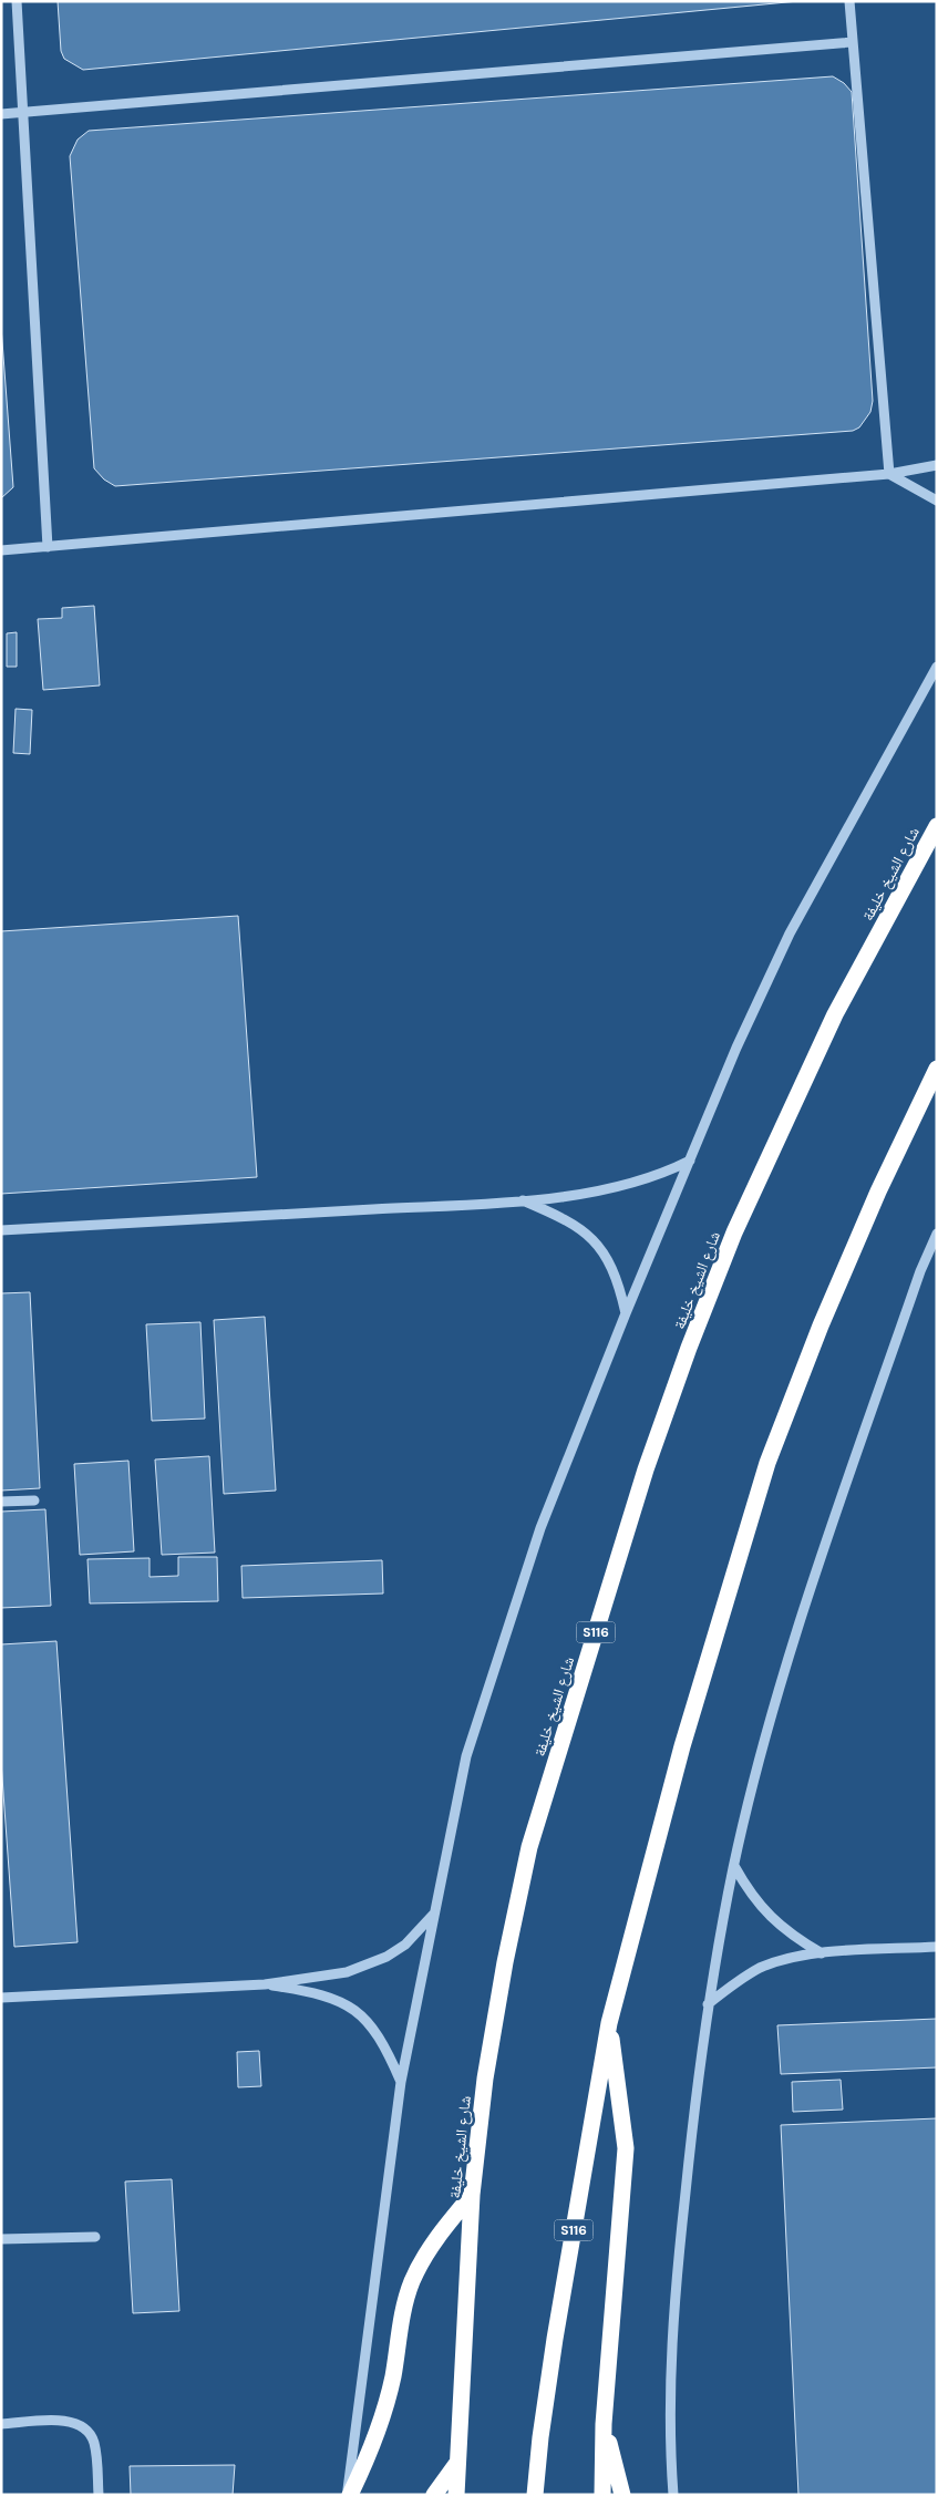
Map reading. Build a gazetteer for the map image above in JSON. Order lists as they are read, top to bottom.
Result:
{
  "streets": {
    "highway": ["شارع الشيخ خليفة", "S116"]
  }
}
